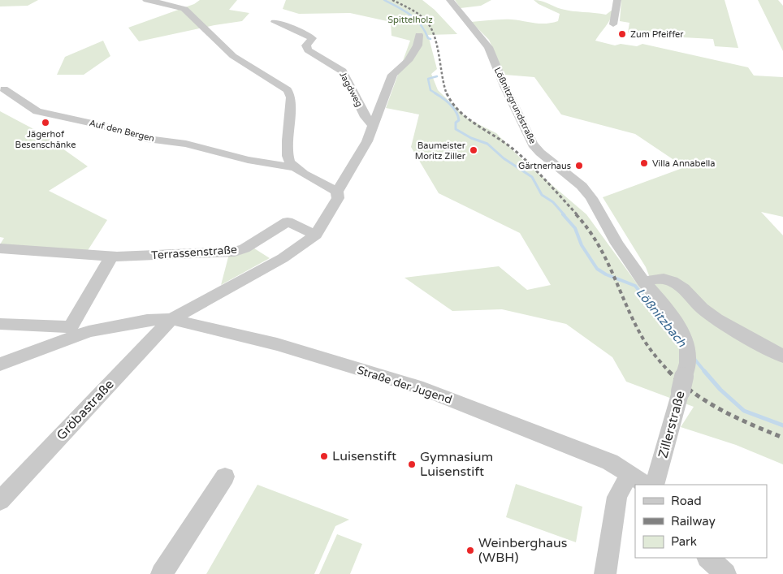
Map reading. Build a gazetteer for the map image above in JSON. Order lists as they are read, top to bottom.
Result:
{
  "streets": {
    "street": [
      "Jagdweg",
      "Lößnitzgrundstraße",
      "Auf den Bergen",
      "Terrassenstraße",
      "Straße der Jugend",
      "Gröbastraße",
      "Zillerstraße"
    ]
  },
  "crossings": [
    ["Lößnitzgrundstraße", "Zillerstraße"],
    ["Straße der Jugend", "Gröbastraße"]
  ],
  "water": ["Lößnitzbach"],
  "parks": ["Spittelholz"],
  "places": [
    "Zum Pfeiffer",
    "Jägerhof Besenschänke",
    "Baumeister Moritz Ziller",
    "Villa Annabella",
    "Gärtnerhaus",
    "Luisenstift",
    "Gymnasium Luisenstift",
    "Weinberghaus (WBH)"
  ],
  "legend": ["Road", "Railway", "Park"]
}
